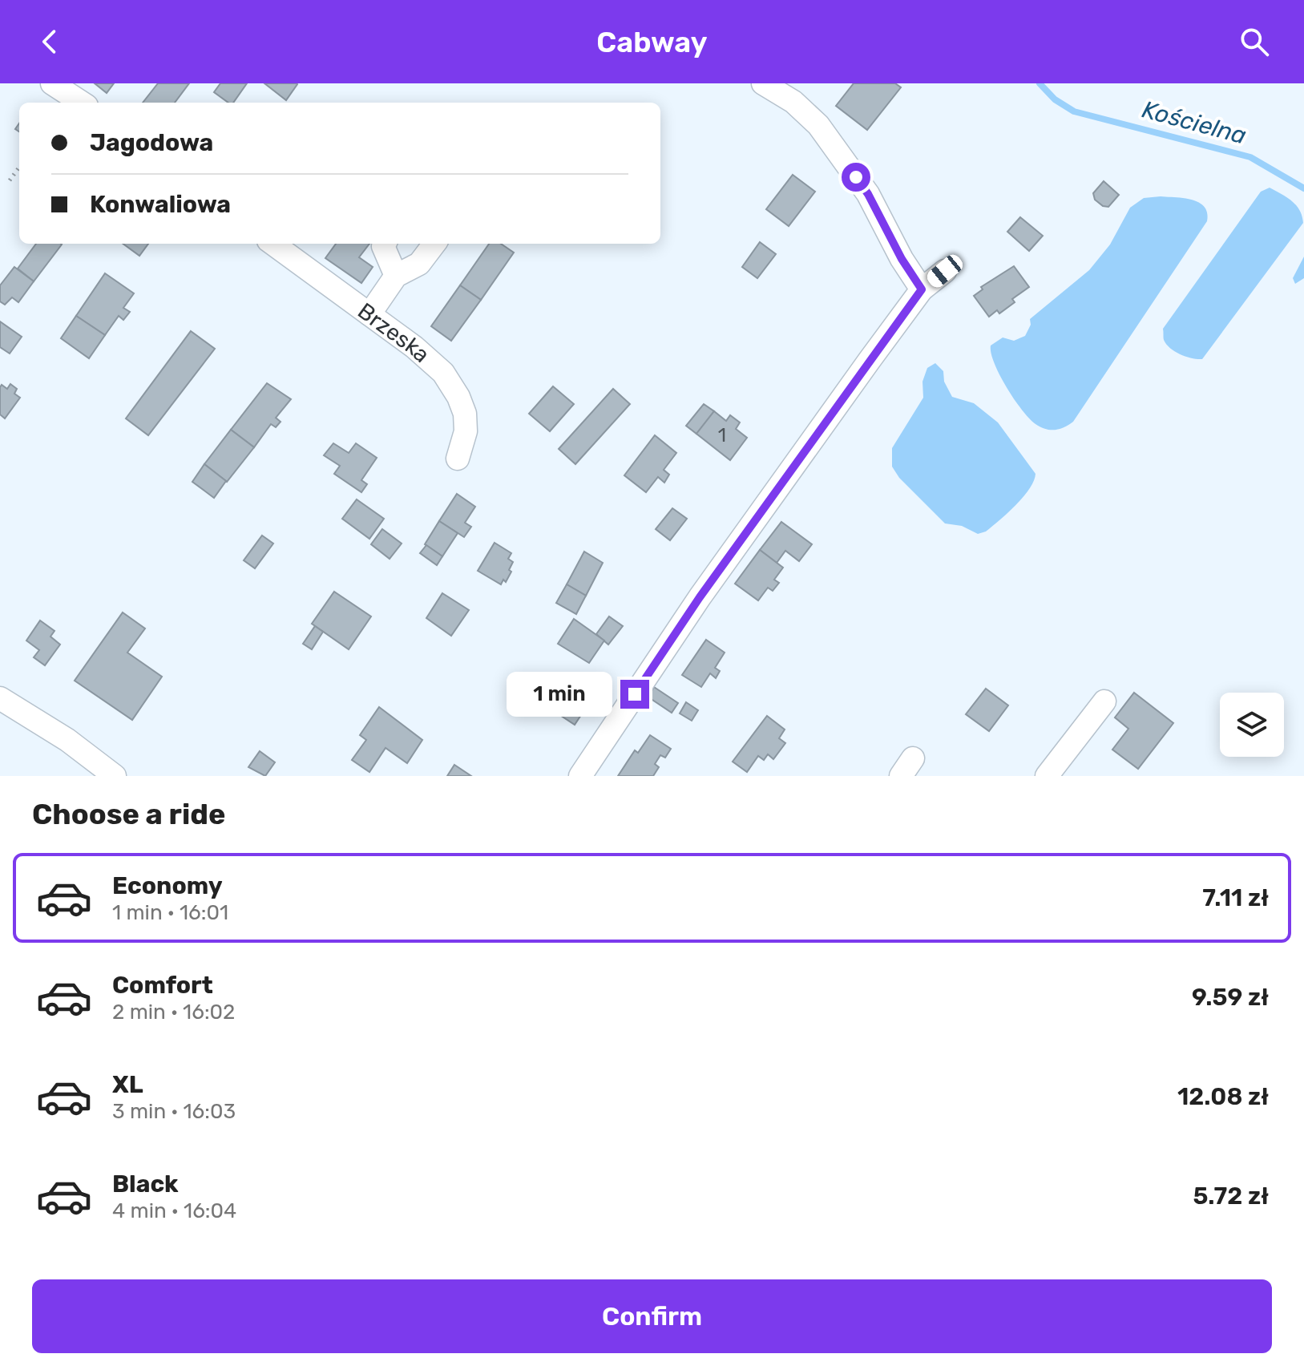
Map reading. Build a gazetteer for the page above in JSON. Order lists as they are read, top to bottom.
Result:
{
  "streets": {
    "street": ["Brzeska"]
  },
  "water": ["Kościelna"],
  "house_numbers": ["1"],
  "page": {
    "header": "Cabway",
    "banner": ["Jagodowa", "Konwaliowa"],
    "bubble": "1 min",
    "heading": "Choose a ride",
    "list": [
      {
        "name": "Economy",
        "note": "1 min · 16:01",
        "value": "7.11 zł"
      },
      {
        "name": "Comfort",
        "note": "2 min · 16:02",
        "value": "9.59 zł"
      },
      {
        "name": "XL",
        "note": "3 min · 16:03",
        "value": "12.08 zł"
      },
      {
        "name": "Black",
        "note": "4 min · 16:04",
        "value": "5.72 zł"
      }
    ],
    "buttons": "Confirm"
  }
}
